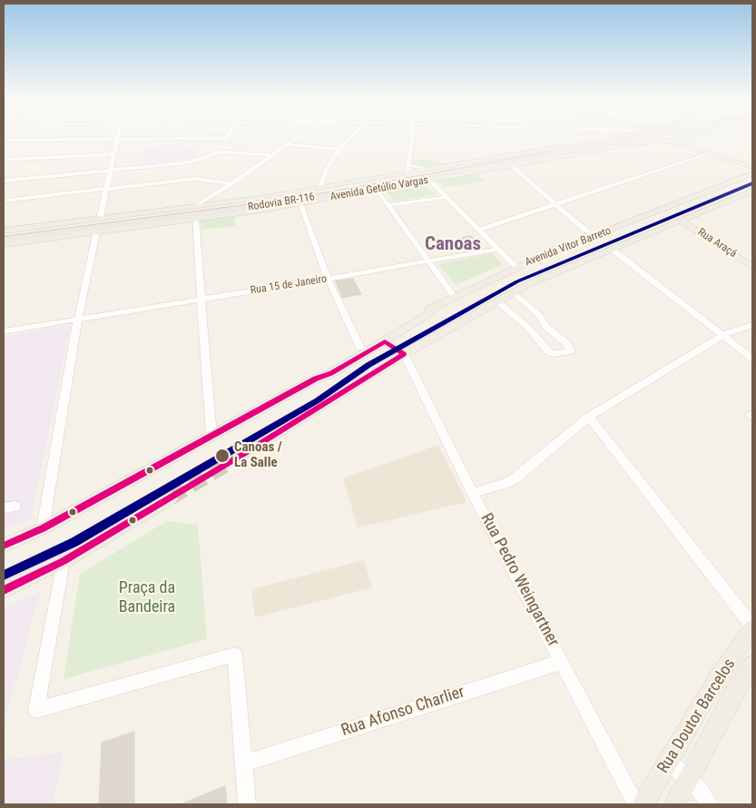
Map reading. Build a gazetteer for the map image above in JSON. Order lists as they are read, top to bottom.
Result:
{
  "streets": {
    "highway": ["Rodovia BR-116"],
    "main road": [
      "Avenida Getúlio Vargas",
      "Rua Araçá",
      "Avenida Vitor Barreto",
      "Rua Doutor Barcelos"
    ],
    "street": ["Rua 15 de Janeiro", "Rua Pedro Weingartner", "Rua Afonso Charlier"]
  },
  "crossings": [
    ["Avenida Getúlio Vargas", "Rodovia BR-116"],
    ["Rua Pedro Weingartner", "Rua Afonso Charlier"]
  ],
  "districts": ["Canoas"],
  "parks": ["Praça da Bandeira"],
  "places": ["Canoas / La Salle"]
}
